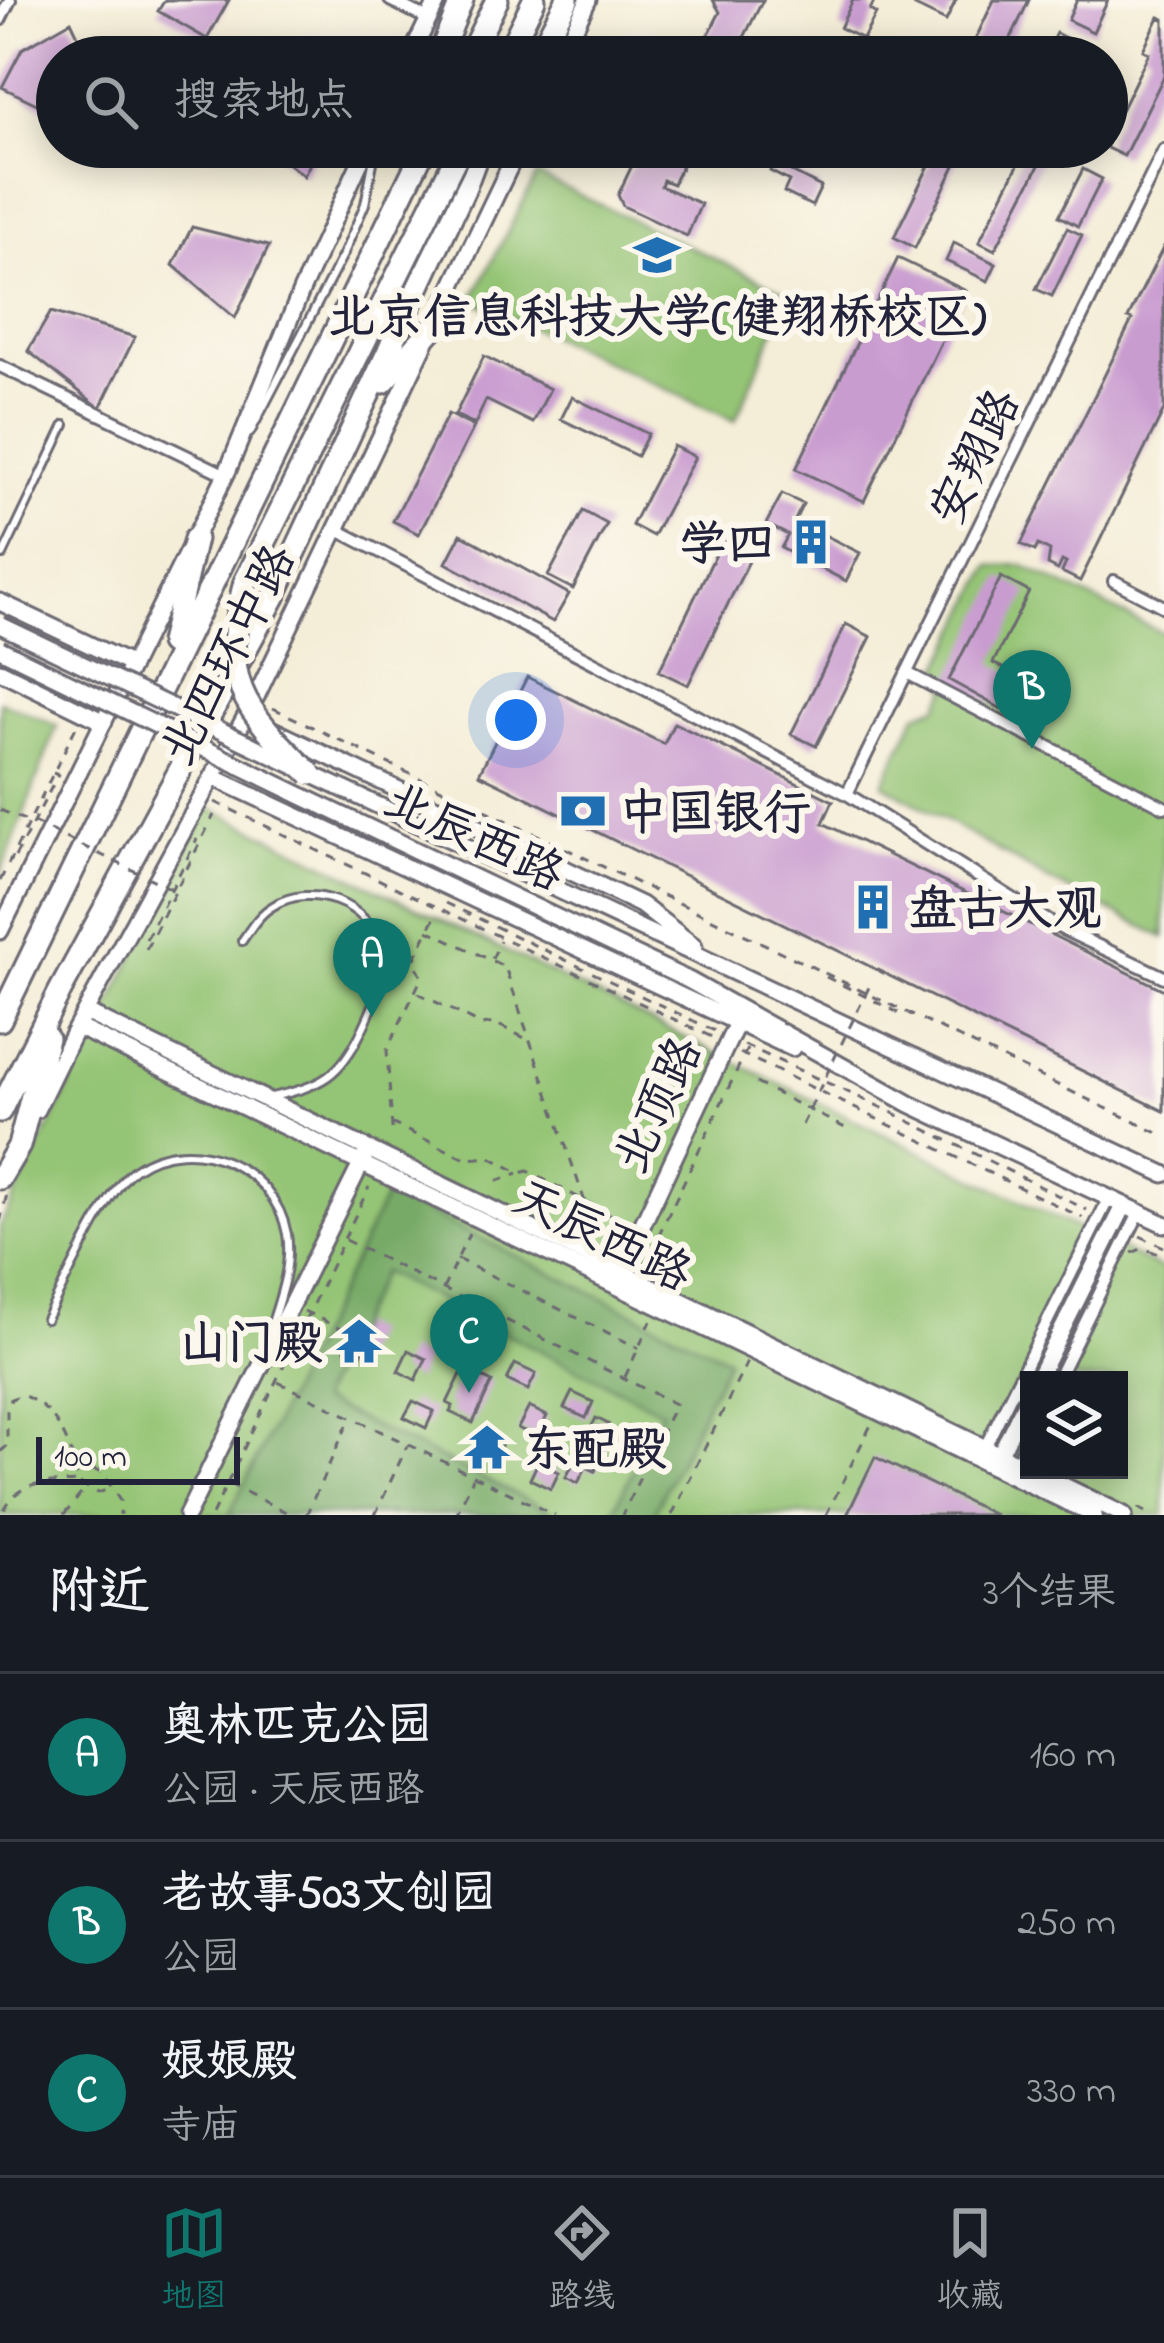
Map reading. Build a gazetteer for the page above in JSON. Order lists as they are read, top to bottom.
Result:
{
  "streets": {
    "highway": ["北四环中路"],
    "street": [
      "安翔路",
      "北辰西路",
      "北顶路",
      "天辰西路"
    ]
  },
  "crossings": [
    ["北四环中路", "北辰西路"],
    ["北四环中路", "天辰西路"],
    ["北辰西路", "北顶路"],
    ["北顶路", "天辰西路"]
  ],
  "places": {
    "school or university": ["北京信息科技大学(健翔桥校区)"],
    "building": ["学四", "盘古大观"],
    "bank": ["中国银行"],
    "temple": ["山门殿", "东配殿"]
  },
  "scale_bar": "100 m",
  "page": {
    "search": "搜索地点",
    "pins": ["B", "A", "C"],
    "scale": "100 m",
    "heading": ["附近", "3个结果"],
    "list": [
      {
        "mark": "A",
        "name": "奥林匹克公园",
        "note": "公园 · 天辰西路",
        "value": "160 m"
      },
      {
        "mark": "B",
        "name": "老故事503文创园",
        "note": "公园",
        "value": "250 m"
      },
      {
        "mark": "C",
        "name": "娘娘殿",
        "note": "寺庙",
        "value": "330 m"
      }
    ],
    "nav": ["地图", "路线", "收藏"]
  }
}
